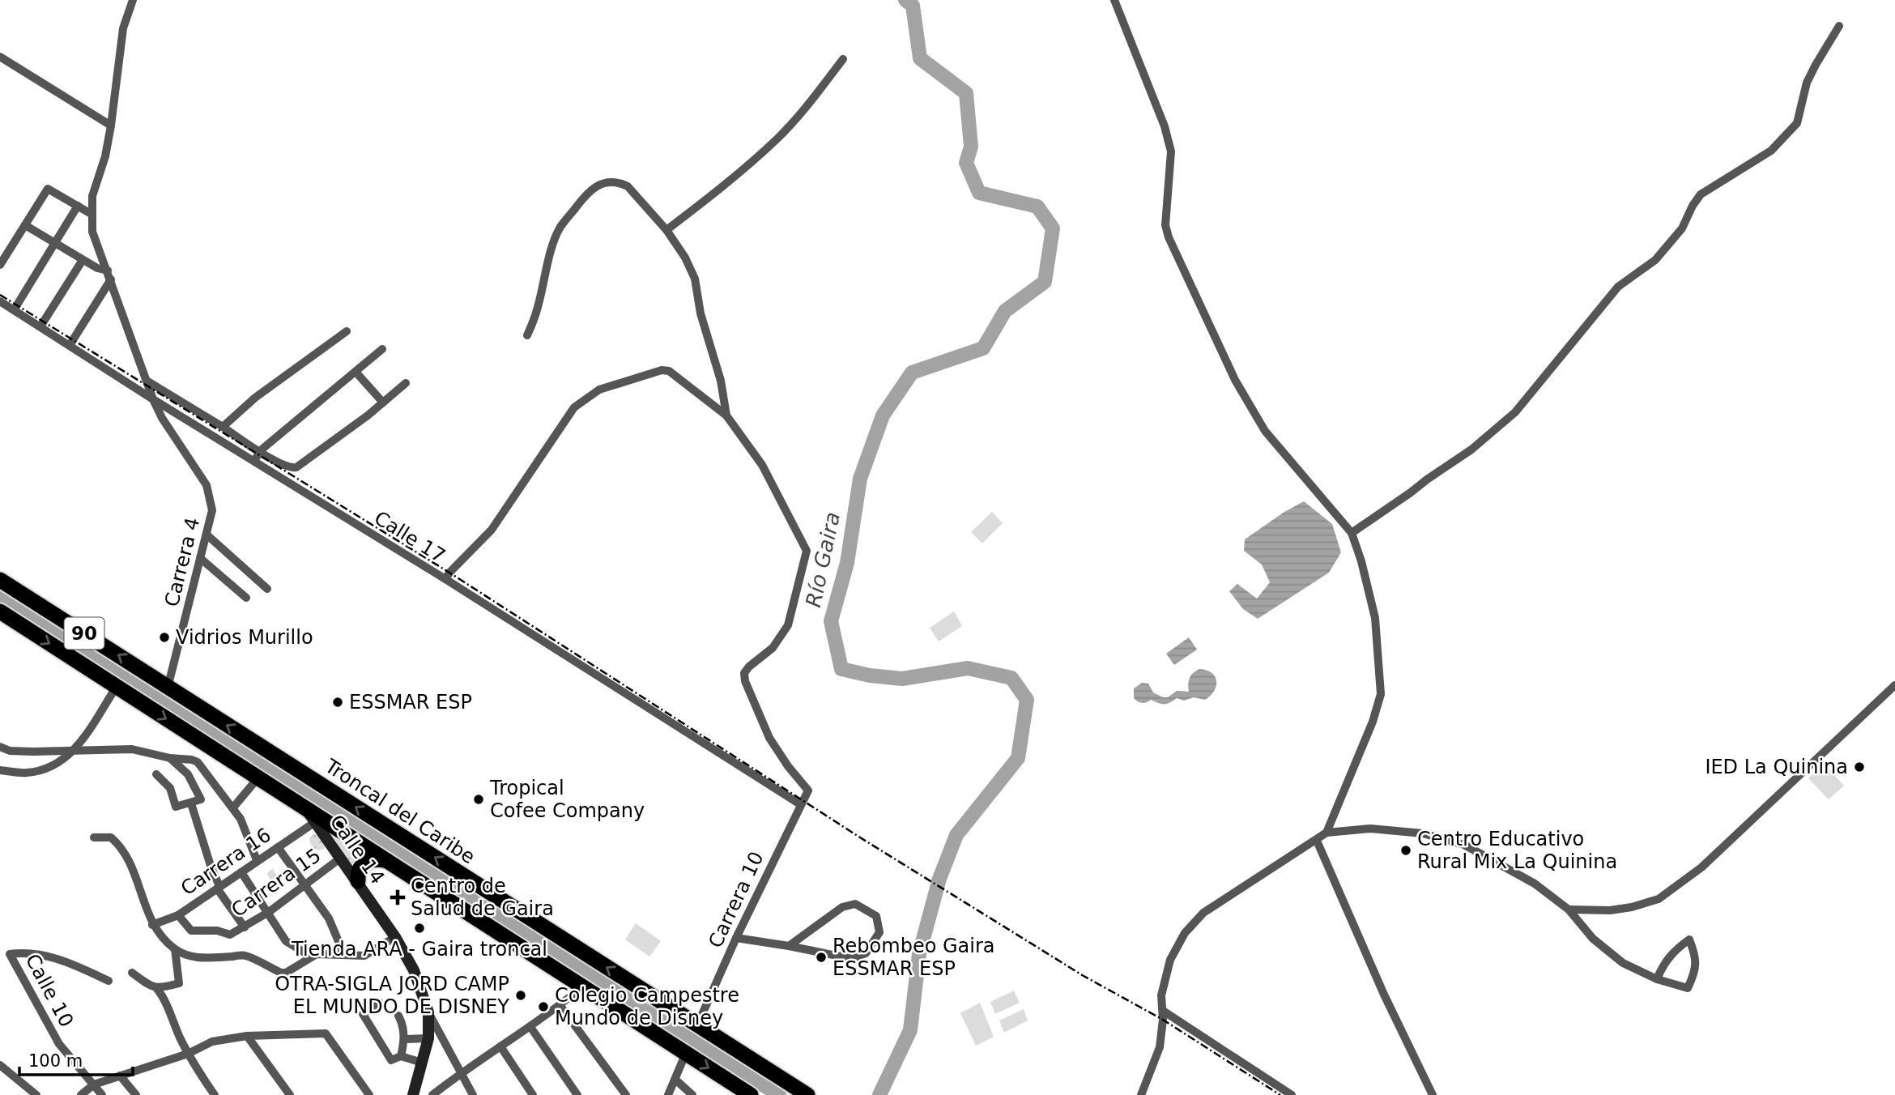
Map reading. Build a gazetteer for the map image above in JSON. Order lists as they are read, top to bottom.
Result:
{
  "streets": {
    "highway": ["90", "Troncal del Caribe"],
    "main road": ["Calle 14"],
    "street": [
      "Calle 17",
      "Carrera 4",
      "Carrera 16",
      "Carrera 15",
      "Carrera 10",
      "Calle 10"
    ]
  },
  "crossings": [
    ["Calle 17", "Carrera 4"],
    ["Calle 17", "Carrera 10"],
    ["Carrera 4", "Troncal del Caribe"],
    ["90", "Calle 14"],
    ["Troncal del Caribe", "Carrera 10"],
    ["Calle 14", "Carrera 16"],
    ["Calle 14", "Carrera 15"],
    ["Carrera 16", "Carrera 15"]
  ],
  "water": ["Río Gaira"],
  "places": {
    "other": [
      "Vidrios Murillo",
      "ESSMAR ESP",
      "IED La Quinina",
      "Tropical Cofee Company",
      "Centro Educativo Rural Mix La Quinina",
      "Tienda ARA - Gaira troncal",
      "Rebombeo Gaira ESSMAR ESP",
      "OTRA-SIGLA JORD CAMP EL MUNDO DE DISNEY",
      "Colegio Campestre Mundo de Disney"
    ],
    "health": ["Centro de Salud de Gaira"]
  },
  "scale_bar": "100 m"
}
